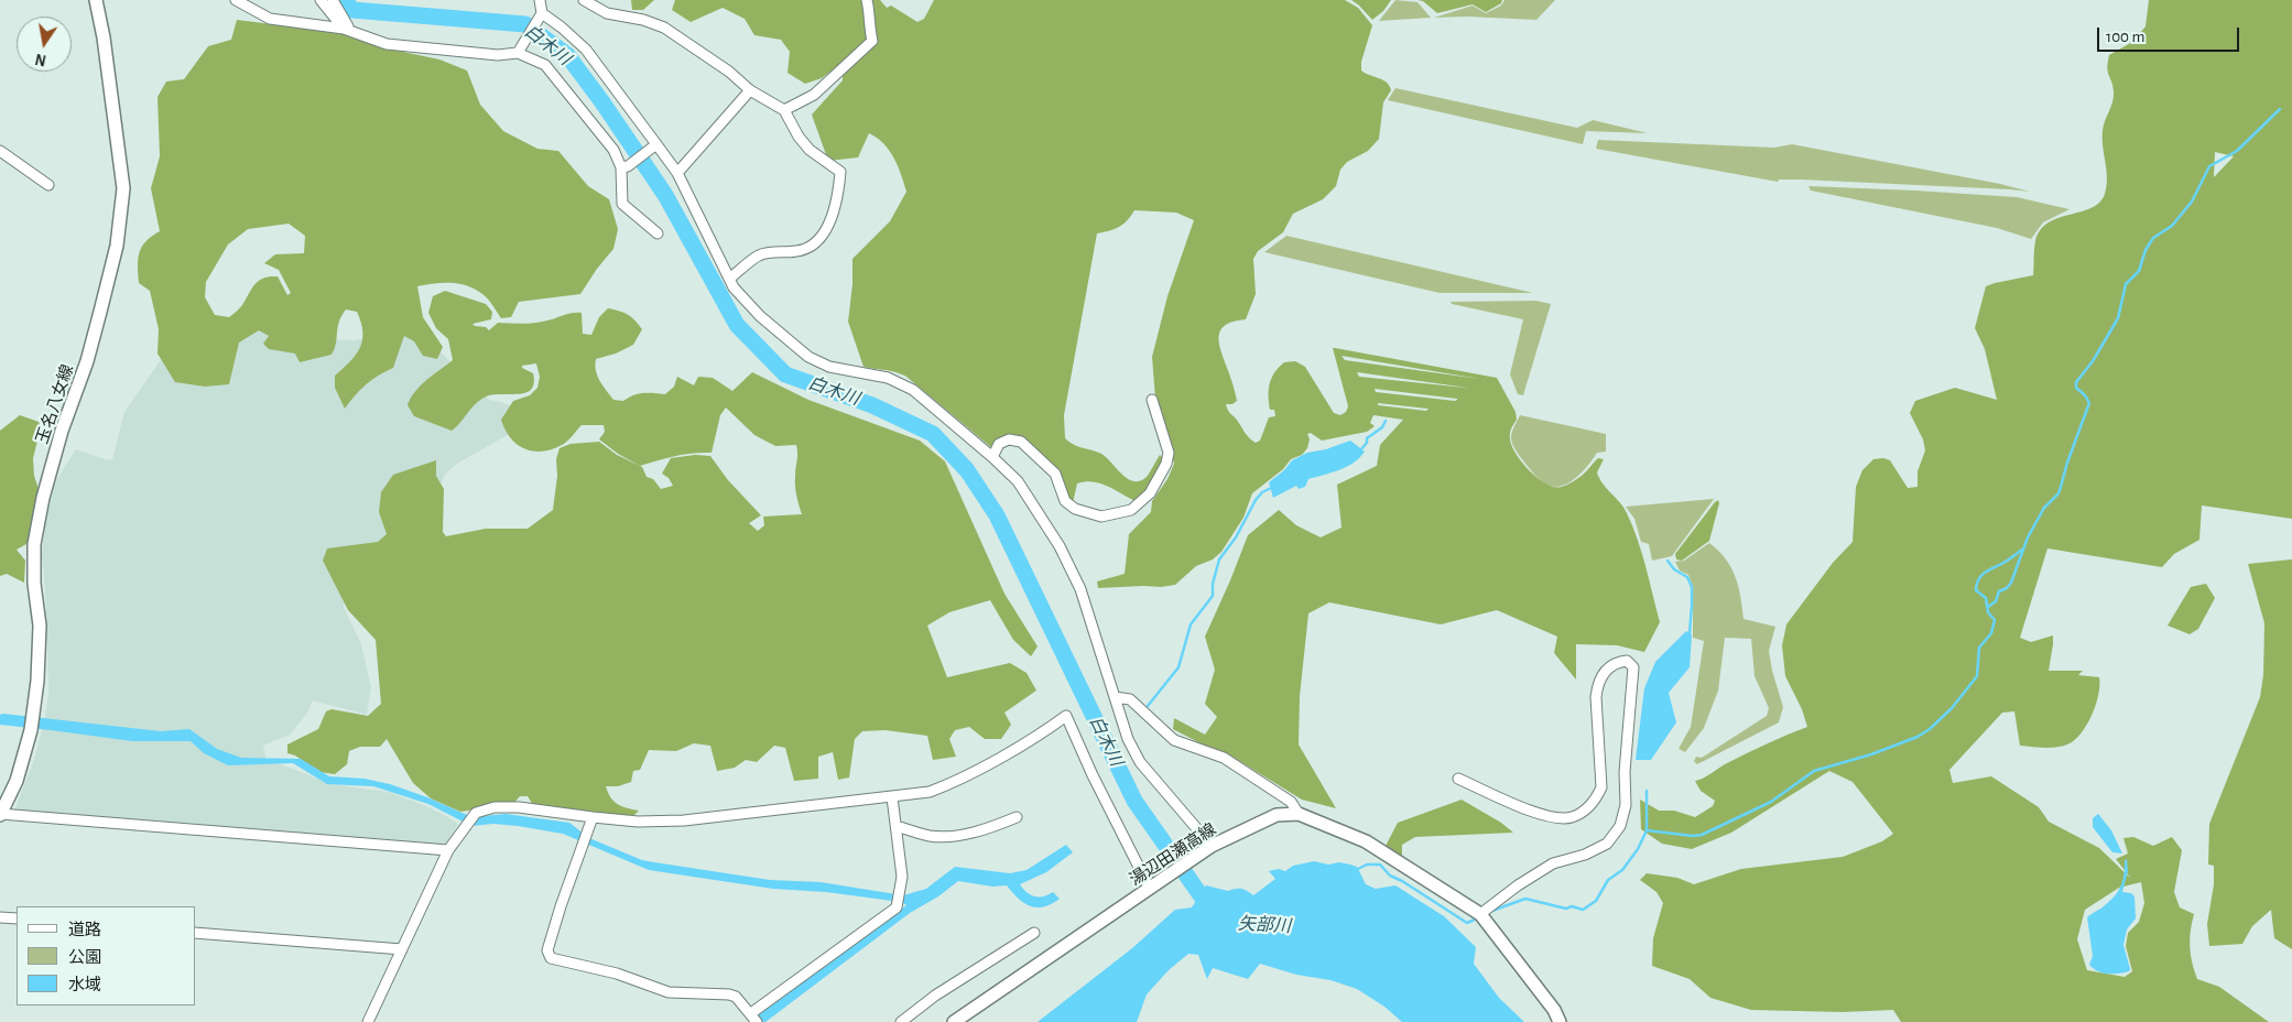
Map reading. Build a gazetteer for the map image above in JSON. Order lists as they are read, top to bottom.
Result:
{
  "streets": {
    "main road": ["玉名八女線", "湯辺田瀬高線"]
  },
  "water": ["白木川", "矢部川"],
  "legend": ["道路", "公園", "水域"],
  "scale_bar": "100 m",
  "north": "bottom"
}
